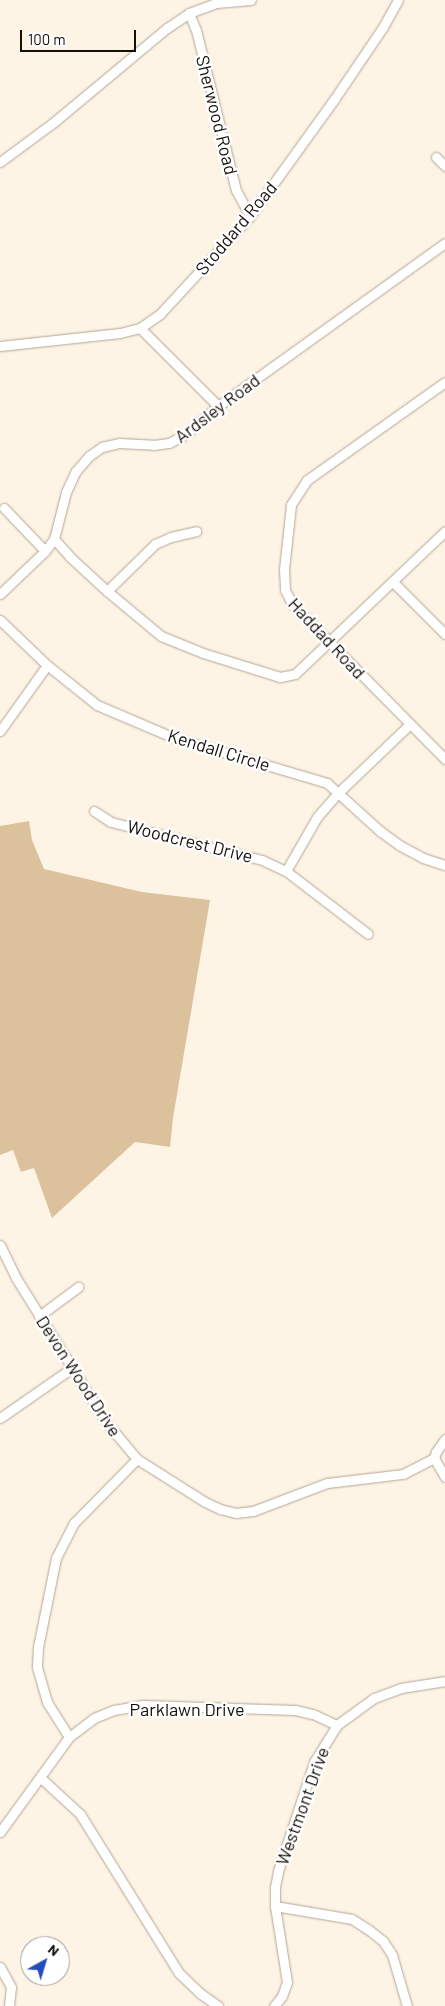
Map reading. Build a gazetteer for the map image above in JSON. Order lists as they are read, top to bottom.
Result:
{
  "streets": {
    "street": [
      "Sherwood Road",
      "Stoddard Road",
      "Ardsley Road",
      "Haddad Road",
      "Kendall Circle",
      "Woodcrest Drive",
      "Devon Wood Drive",
      "Parklawn Drive",
      "Westmont Drive"
    ]
  },
  "crossings": [
    ["Sherwood Road", "Stoddard Road"],
    ["Parklawn Drive", "Westmont Drive"]
  ],
  "scale_bar": "100 m",
  "north": "top right"
}
